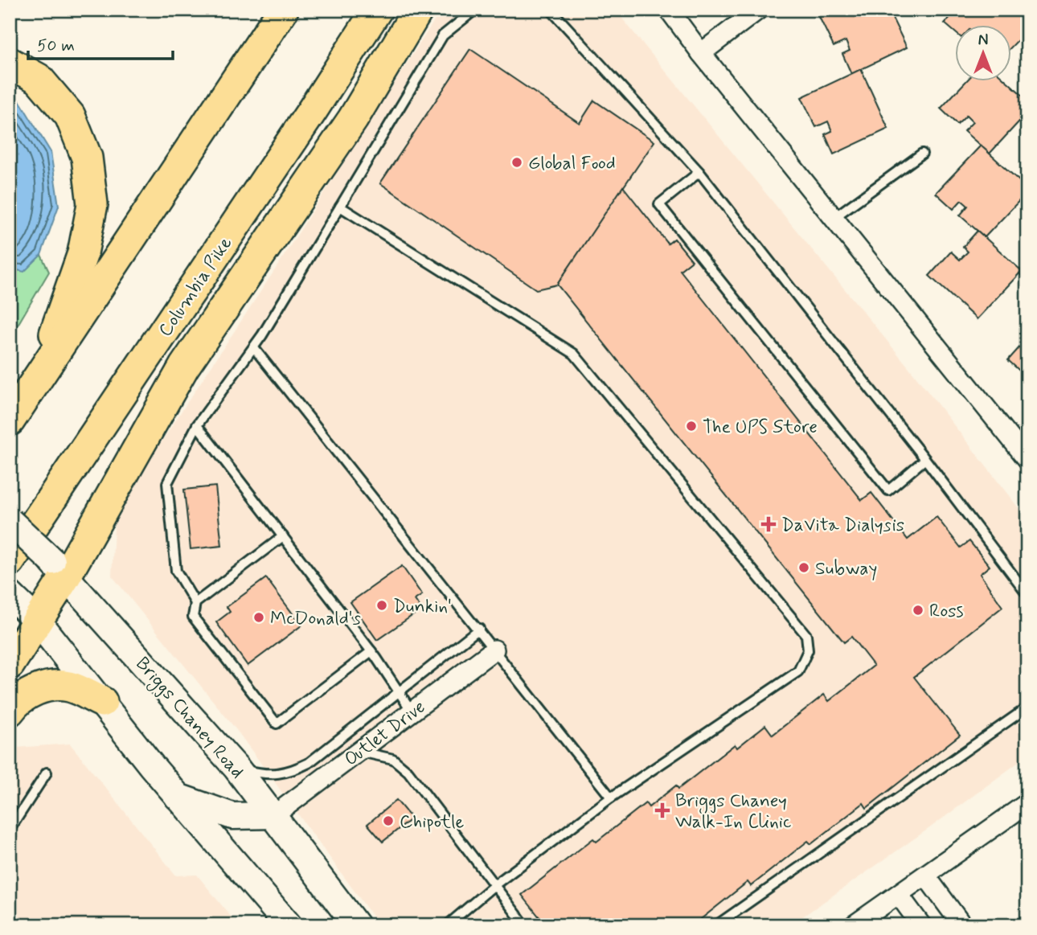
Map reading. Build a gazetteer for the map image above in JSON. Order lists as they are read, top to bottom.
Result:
{
  "streets": {
    "highway": ["Columbia Pike"],
    "main road": ["Briggs Chaney Road"],
    "street": ["Outlet Drive"]
  },
  "crossings": [
    ["Briggs Chaney Road", "Outlet Drive"]
  ],
  "places": {
    "other": [
      "Global Food",
      "The UPS Store",
      "Subway",
      "Dunkin'",
      "Ross",
      "McDonald's",
      "Chipotle"
    ],
    "health": ["DaVita Dialysis", "Briggs Chaney Walk-In Clinic"]
  },
  "scale_bar": "50 m",
  "north": "top"
}
